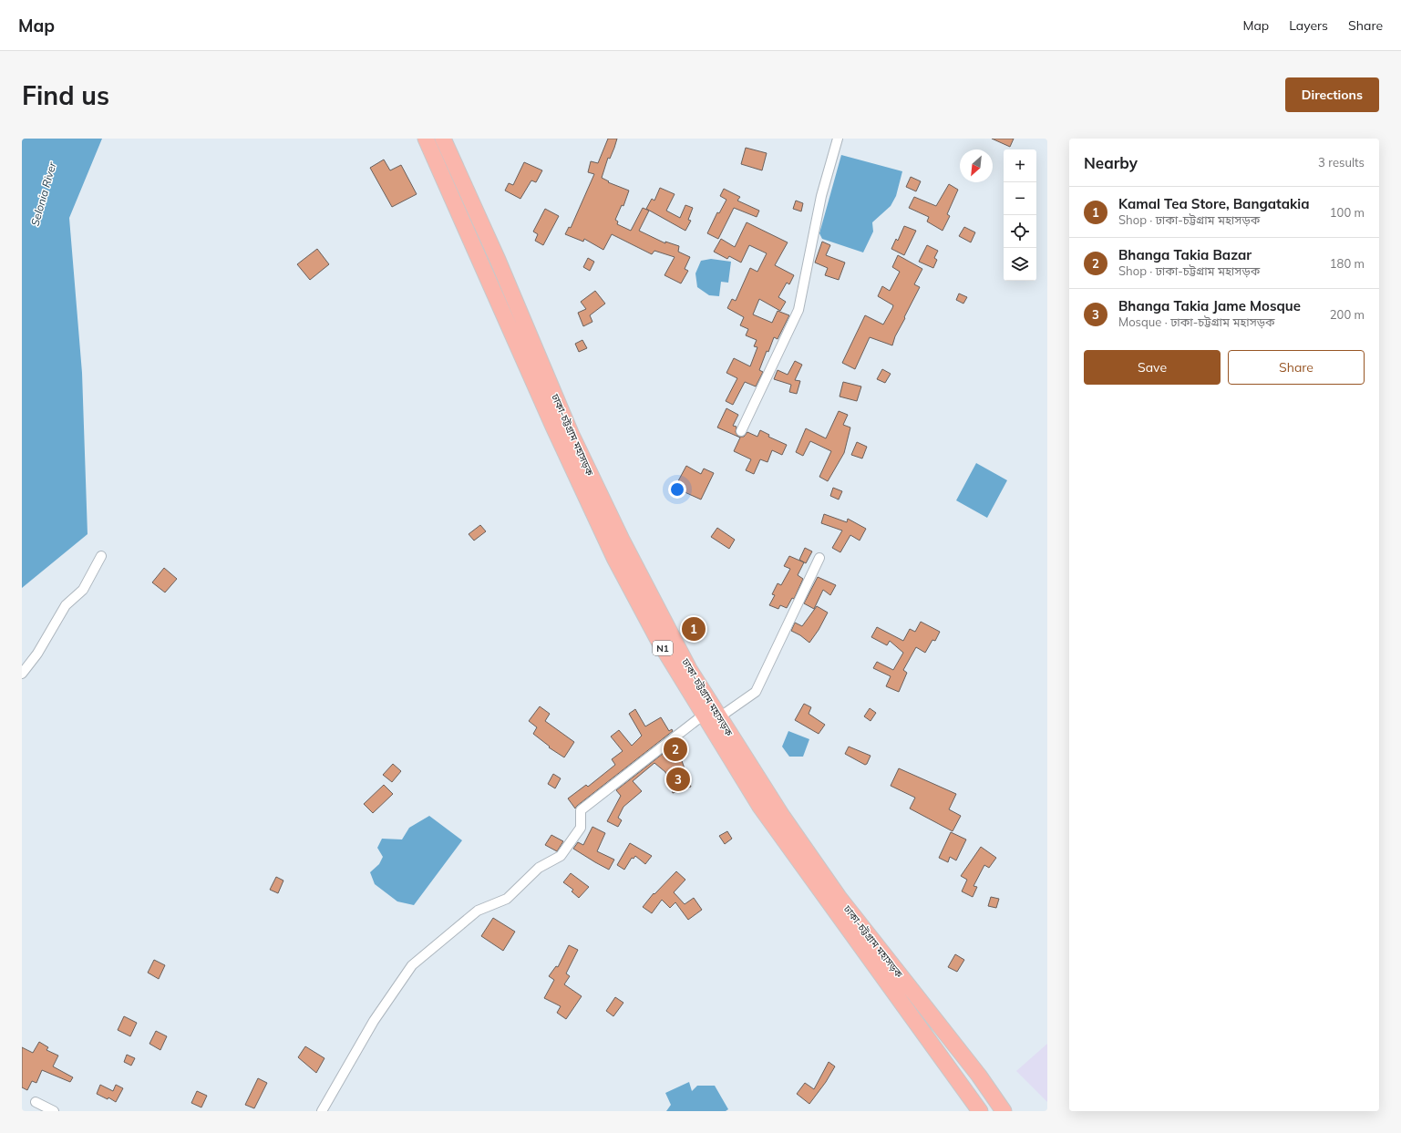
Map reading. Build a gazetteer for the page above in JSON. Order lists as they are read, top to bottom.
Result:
{
  "streets": {
    "highway": ["ঢাকা-চট্টগ্রাম মহাসড়ক", "N1"]
  },
  "water": ["Selonia River"],
  "north": "bottom left",
  "page": {
    "header": "Map",
    "nav": ["Map", "Layers", "Share"],
    "buttons": [
      "Directions",
      ["Save", "Share"]
    ],
    "title": "Find us",
    "heading": ["Nearby", "3 results"],
    "map_buttons": ["+", "−"],
    "list": [
      {
        "mark": "1",
        "name": "Kamal Tea Store, Bangatakia",
        "note": "Shop · ঢাকা-চট্টগ্রাম মহাসড়ক",
        "value": "100 m"
      },
      {
        "mark": "2",
        "name": "Bhanga Takia Bazar",
        "note": "Shop · ঢাকা-চট্টগ্রাম মহাসড়ক",
        "value": "180 m"
      },
      {
        "mark": "3",
        "name": "Bhanga Takia Jame Mosque",
        "note": "Mosque · ঢাকা-চট্টগ্রাম মহাসড়ক",
        "value": "200 m"
      }
    ],
    "pins": ["1", "2", "3"]
  }
}
